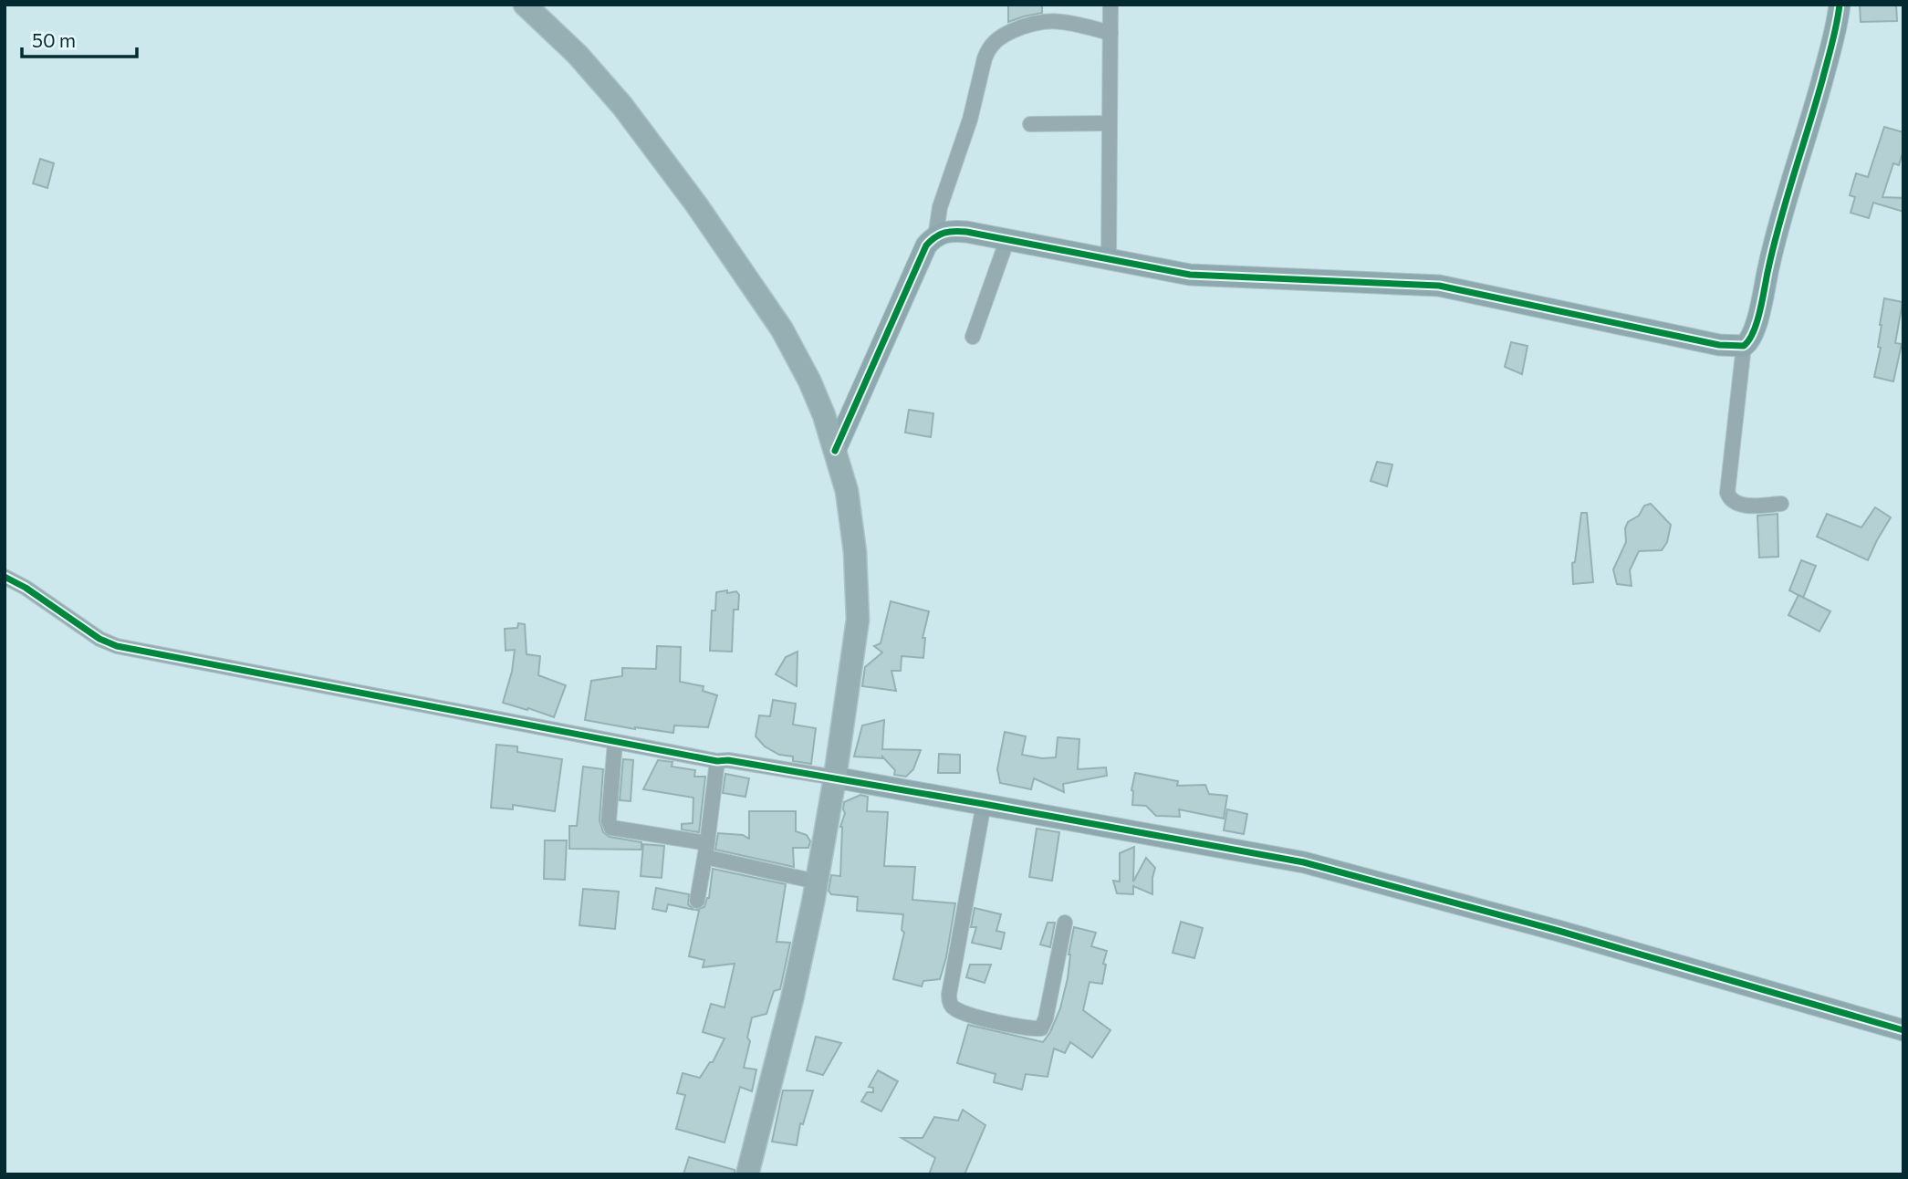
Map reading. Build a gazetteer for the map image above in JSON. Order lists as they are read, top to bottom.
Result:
{
  "scale_bar": "50 m"
}
